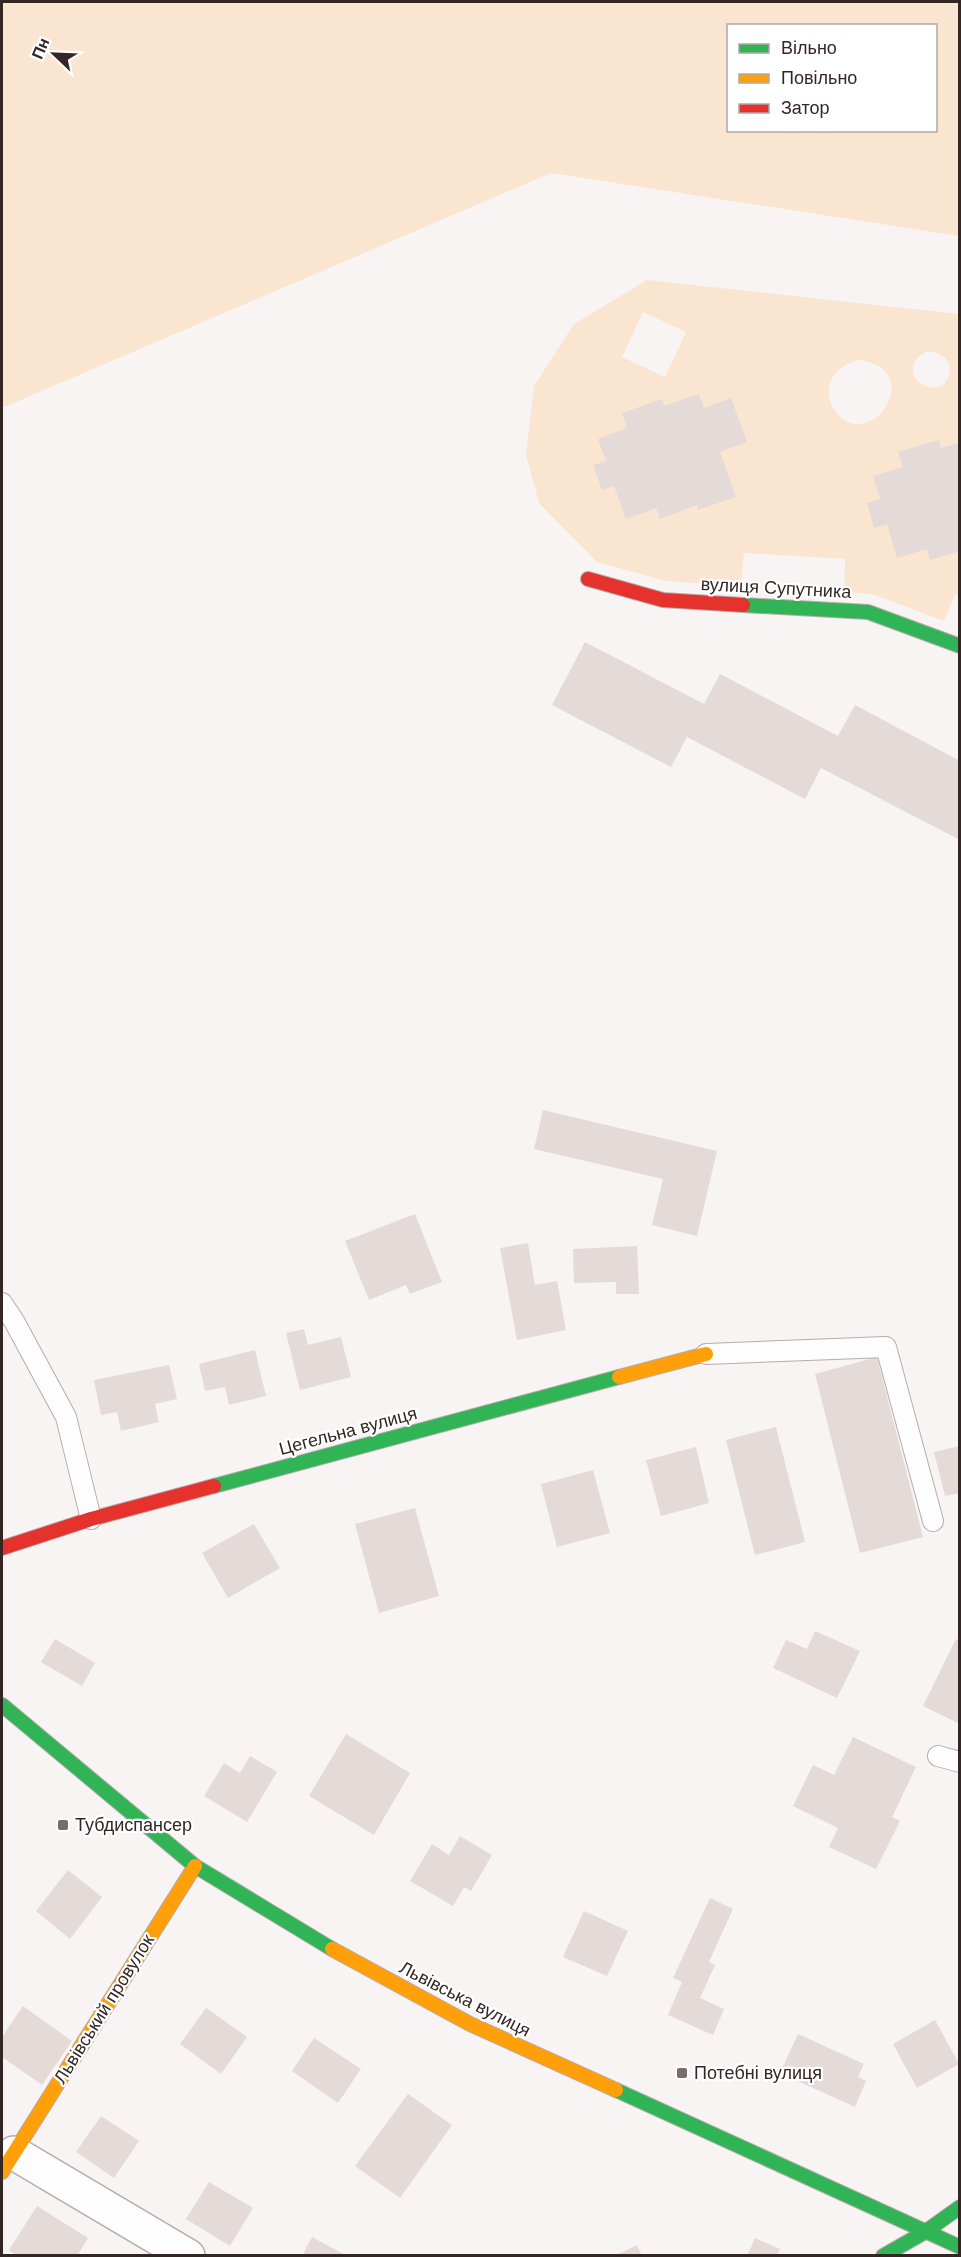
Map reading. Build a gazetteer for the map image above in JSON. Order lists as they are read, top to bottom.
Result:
{
  "streets": {
    "street": [
      "вулиця Супутника",
      "Цегельна вулиця",
      "Львівська вулиця",
      "Львівський провулок"
    ]
  },
  "crossings": [
    ["Львівська вулиця", "Львівський провулок"]
  ],
  "places": {
    "transit": ["Тубдиспансер", "Потебні вулиця"]
  },
  "legend": ["Вільно", "Повільно", "Затор"],
  "north": "top left"
}
